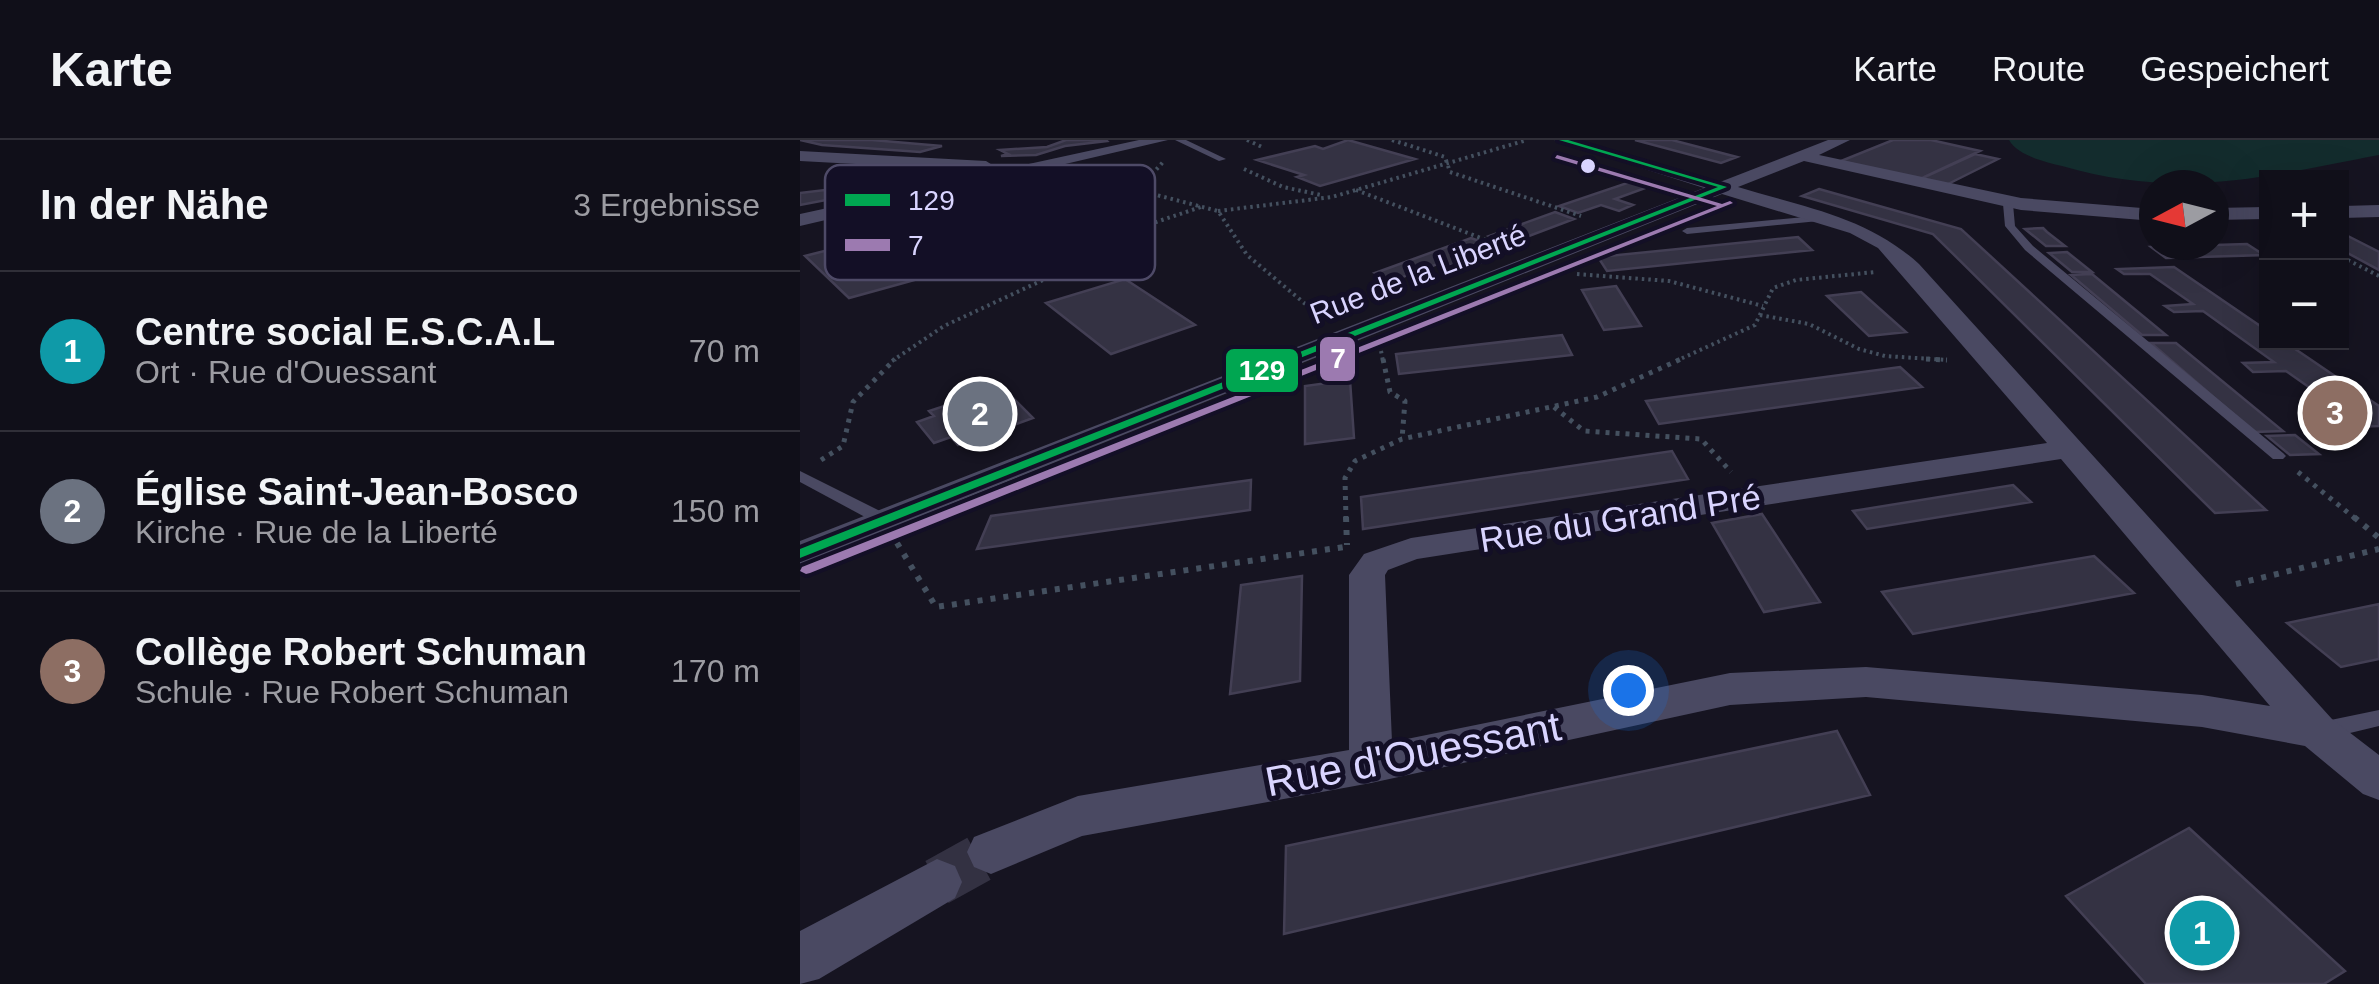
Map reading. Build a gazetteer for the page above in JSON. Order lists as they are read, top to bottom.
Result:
{
  "streets": {
    "street": ["Rue de la Liberté", "Rue du Grand Pré", "Rue d'Ouessant"]
  },
  "lines": ["transit line 129", "transit line 7"],
  "legend": ["129", "7"],
  "north": "left",
  "page": {
    "header": "Karte",
    "nav": ["Karte", "Route", "Gespeichert"],
    "heading": ["In der Nähe", "3 Ergebnisse"],
    "map_buttons": ["+", "−"],
    "list": [
      {
        "mark": "1",
        "name": "Centre social E.S.C.A.L",
        "note": "Ort · Rue d'Ouessant",
        "value": "70 m"
      },
      {
        "mark": "2",
        "name": "Église Saint-Jean-Bosco",
        "note": "Kirche · Rue de la Liberté",
        "value": "150 m"
      },
      {
        "mark": "3",
        "name": "Collège Robert Schuman",
        "note": "Schule · Rue Robert Schuman",
        "value": "170 m"
      }
    ],
    "pins": ["3", "2", "1"]
  }
}
